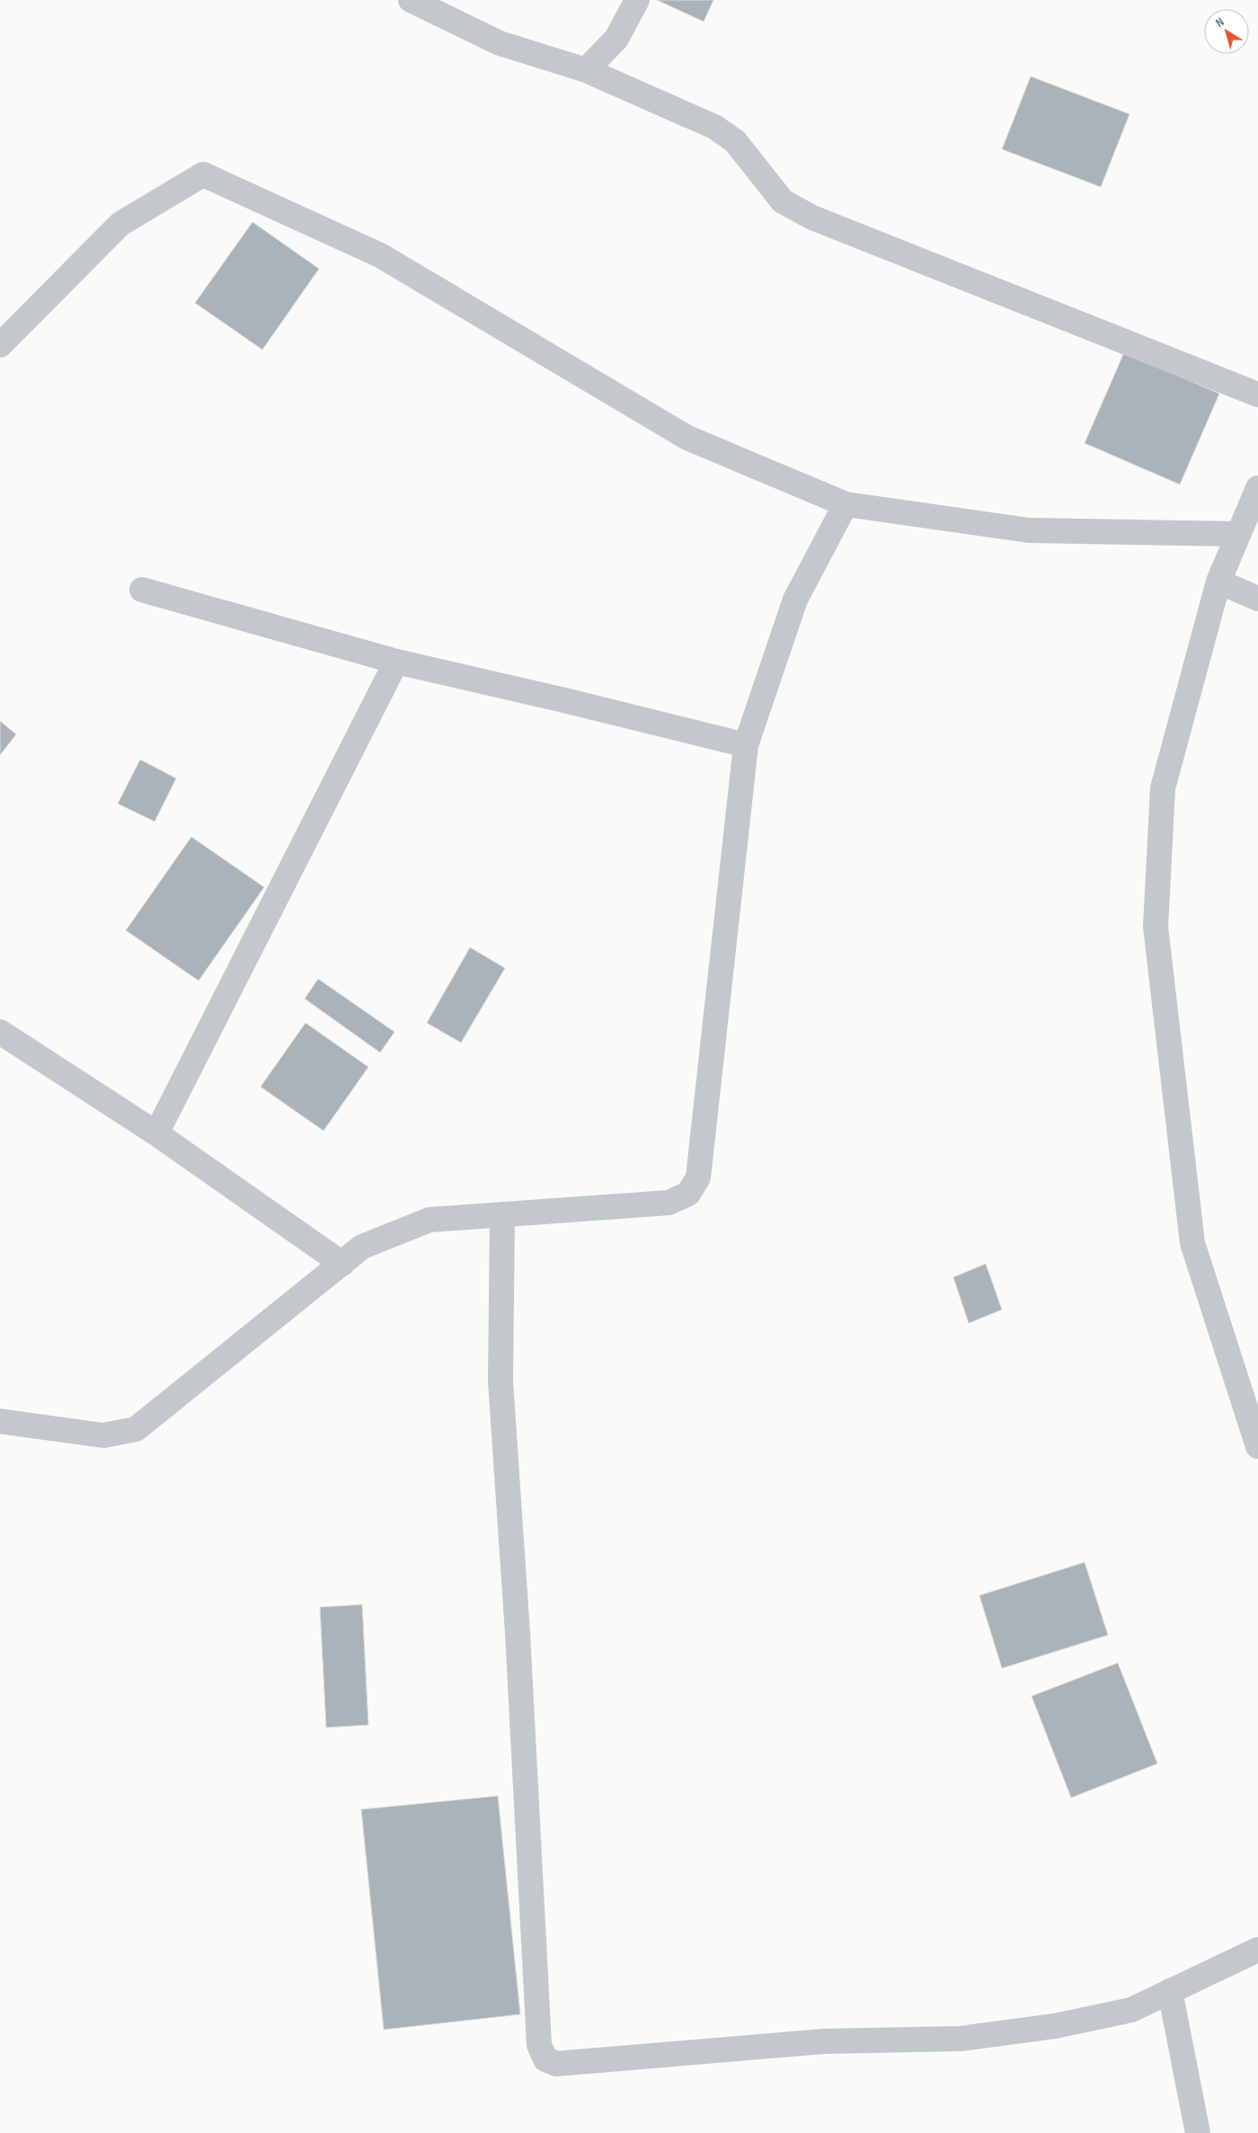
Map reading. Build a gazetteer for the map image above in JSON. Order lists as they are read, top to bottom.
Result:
{
  "north": "top left"
}
